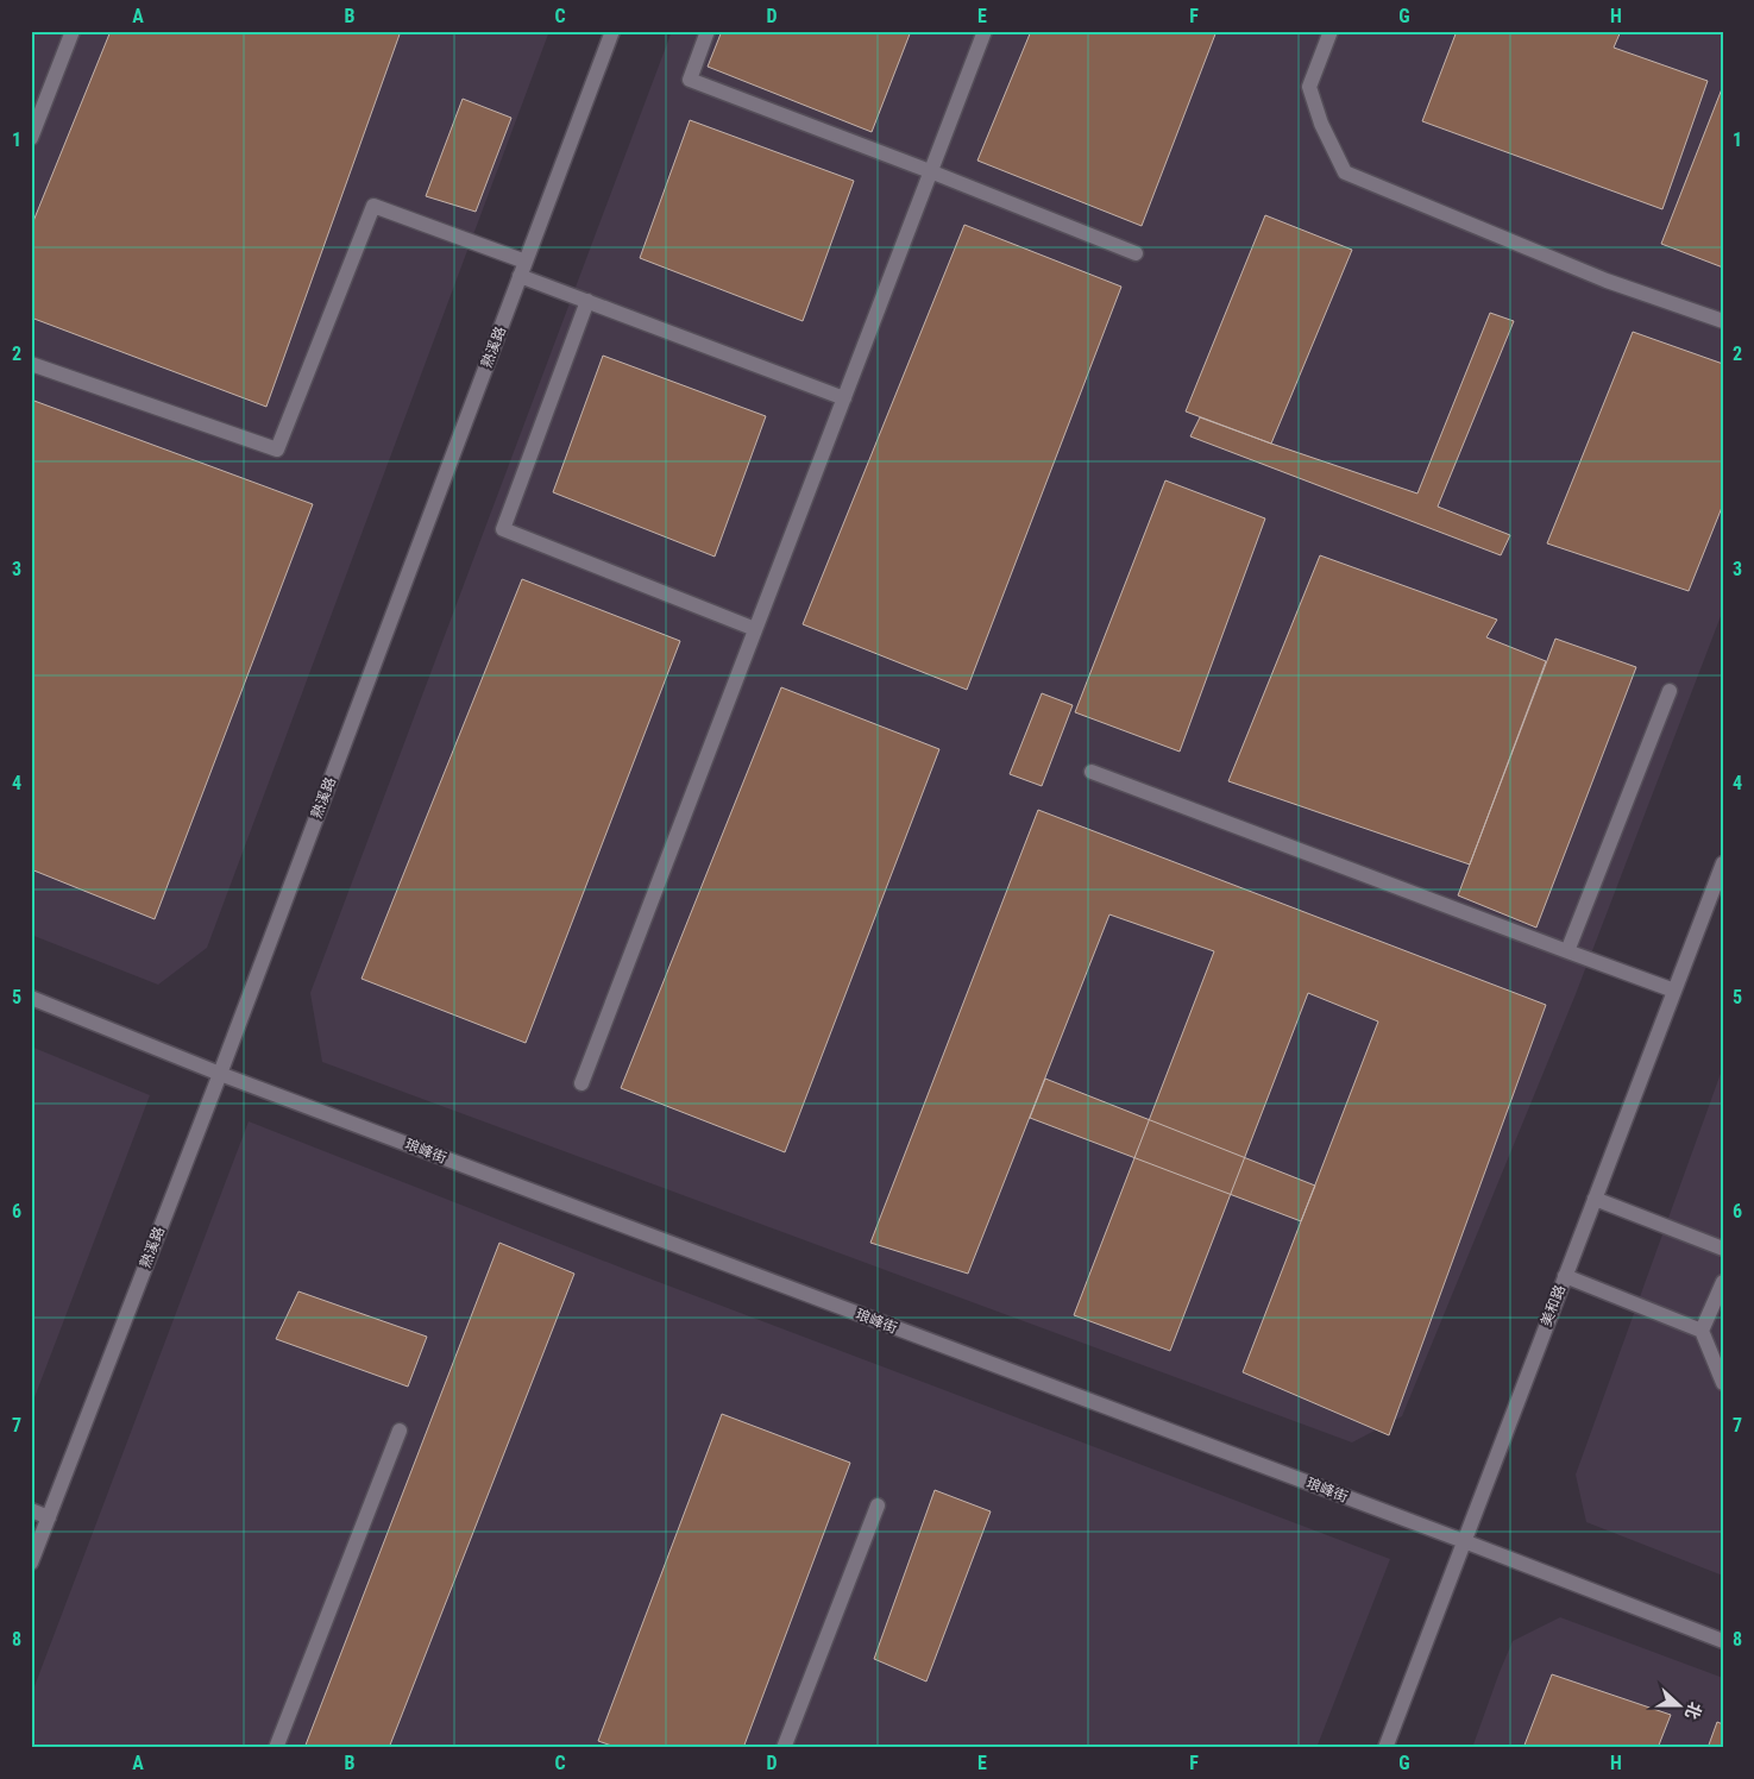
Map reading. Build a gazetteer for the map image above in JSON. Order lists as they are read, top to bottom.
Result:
{
  "streets": {
    "street": ["熟溪路", "琅峰街", "美和路"]
  },
  "crossings": [
    ["熟溪路", "琅峰街"],
    ["琅峰街", "美和路"]
  ],
  "north": "right",
  "grid": {
    "columns": [
      "A",
      "B",
      "C",
      "D",
      "E",
      "F",
      "G",
      "H"
    ],
    "rows": [
      "1",
      "2",
      "3",
      "4",
      "5",
      "6",
      "7",
      "8"
    ]
  }
}
